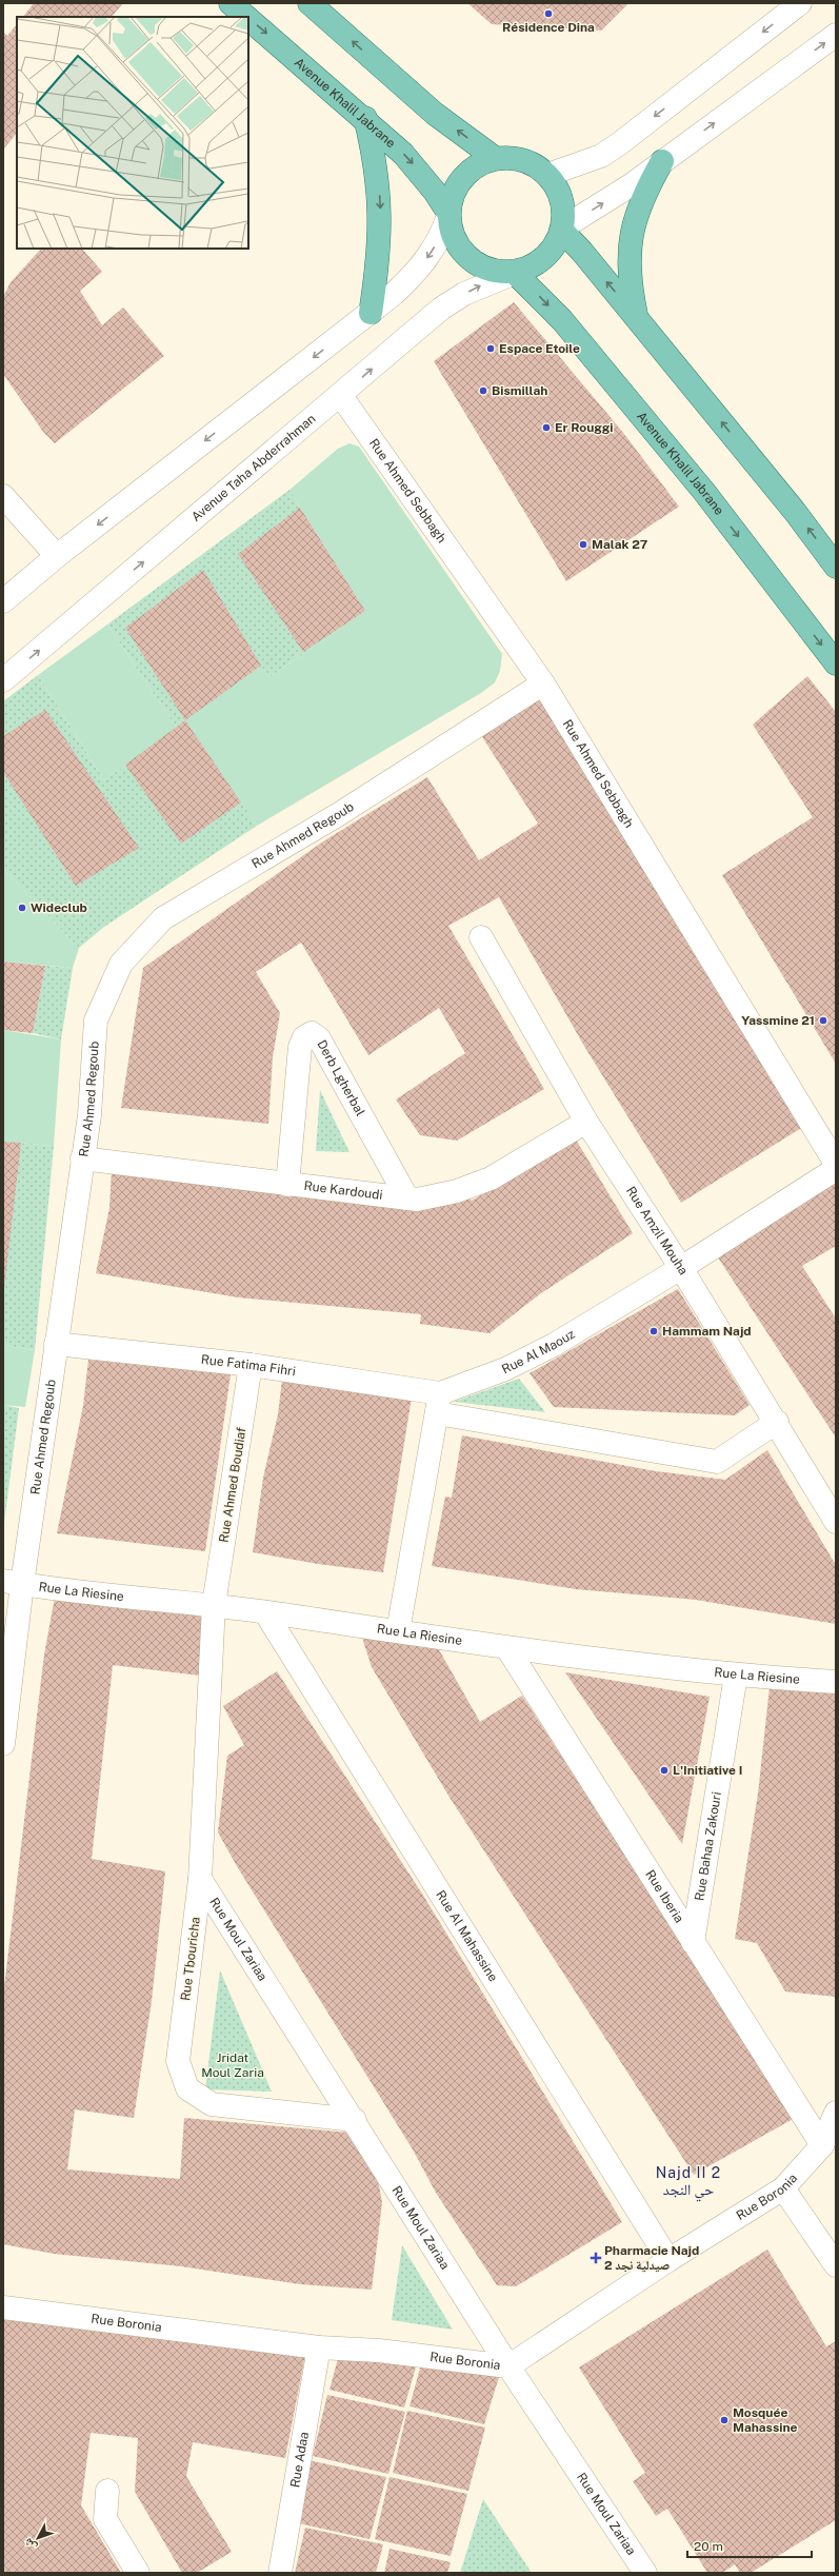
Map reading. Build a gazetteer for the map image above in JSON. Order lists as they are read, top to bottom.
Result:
{
  "streets": {
    "main road": ["Avenue Khalil Jabrane"],
    "street": [
      "Avenue Taha Abderrahman",
      "Rue Ahmed Sebbagh",
      "Rue Ahmed Regoub",
      "Derb Lgherbal",
      "Rue Kardoudi",
      "Rue Amzil Mouha",
      "Rue Al Maouz",
      "Rue Fatima Fihri",
      "Rue Ahmed Boudiaf",
      "Rue La Riesine",
      "Rue Bahaa Zakouri",
      "Rue Iberia",
      "Rue Al Mahassine",
      "Rue Moul Zariaa",
      "Rue Tbouricha",
      "Rue Boronia",
      "Rue Adaa"
    ]
  },
  "crossings": [
    ["Avenue Khalil Jabrane", "Avenue Taha Abderrahman"],
    ["Avenue Taha Abderrahman", "Rue Ahmed Sebbagh"],
    ["Rue Ahmed Sebbagh", "Rue Ahmed Regoub"],
    ["Rue Ahmed Regoub", "Rue Kardoudi"],
    ["Rue Ahmed Regoub", "Rue Fatima Fihri"],
    ["Rue Ahmed Regoub", "Rue La Riesine"],
    ["Derb Lgherbal", "Rue Kardoudi"],
    ["Rue Kardoudi", "Rue Amzil Mouha"],
    ["Rue Amzil Mouha", "Rue Al Maouz"],
    ["Rue Amzil Mouha", "Rue Fatima Fihri"],
    ["Rue Al Maouz", "Rue Fatima Fihri"],
    ["Rue Fatima Fihri", "Rue Ahmed Boudiaf"],
    ["Rue Ahmed Boudiaf", "Rue La Riesine"],
    ["Rue Ahmed Boudiaf", "Rue Tbouricha"],
    ["Rue La Riesine", "Rue Bahaa Zakouri"],
    ["Rue La Riesine", "Rue Iberia"],
    ["Rue La Riesine", "Rue Al Mahassine"],
    ["Rue La Riesine", "Rue Tbouricha"],
    ["Rue Bahaa Zakouri", "Rue Iberia"],
    ["Rue Iberia", "Rue Boronia"],
    ["Rue Al Mahassine", "Rue Boronia"],
    ["Rue Moul Zariaa", "Rue Tbouricha"],
    ["Rue Moul Zariaa", "Rue Boronia"],
    ["Rue Boronia", "Rue Adaa"]
  ],
  "districts": ["Najd II 2 حي النجد"],
  "parks": ["Jridat Moul Zaria"],
  "places": {
    "other": [
      "Résidence Dina",
      "Espace Etoile",
      "Bismillah",
      "Er Rouggi",
      "Malak 27",
      "Wideclub",
      "Yassmine 21",
      "Hammam Najd",
      "L'Initiative I",
      "Mosquée Mahassine"
    ],
    "health": ["Pharmacie Najd 2 صيدلية نجد"]
  },
  "scale_bar": "20 m",
  "north": "bottom left"
}
